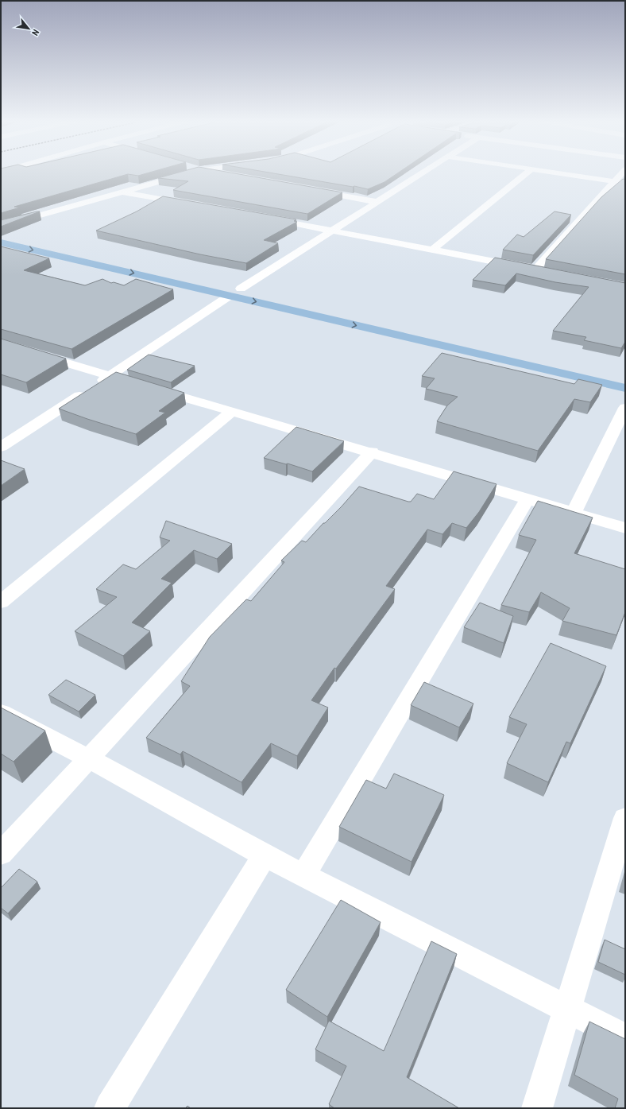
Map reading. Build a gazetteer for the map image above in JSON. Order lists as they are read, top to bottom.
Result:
{
  "north": "bottom right"
}
